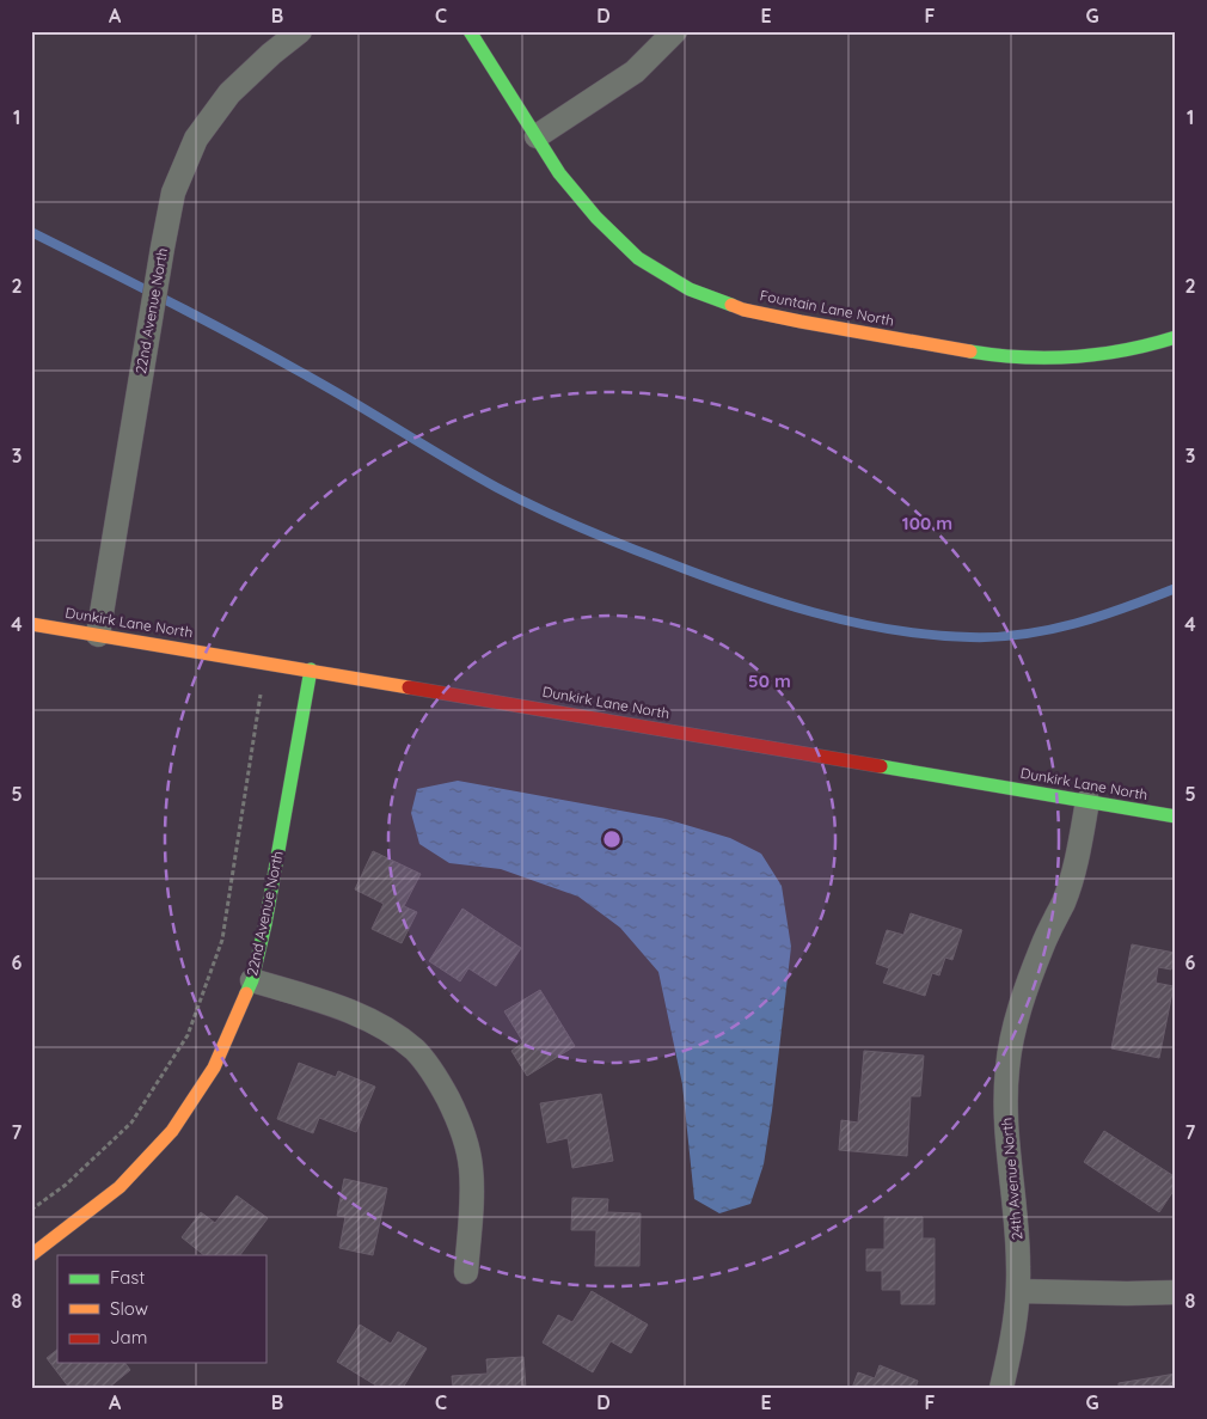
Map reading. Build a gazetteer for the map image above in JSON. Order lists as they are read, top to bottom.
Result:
{
  "streets": {
    "street": [
      "Fountain Lane North",
      "22nd Avenue North",
      "Dunkirk Lane North",
      "24th Avenue North"
    ]
  },
  "crossings": [
    ["22nd Avenue North", "Dunkirk Lane North"],
    ["Dunkirk Lane North", "24th Avenue North"]
  ],
  "legend": ["Fast", "Slow", "Jam"],
  "grid": {
    "columns": [
      "A",
      "B",
      "C",
      "D",
      "E",
      "F",
      "G"
    ],
    "rows": [
      "1",
      "2",
      "3",
      "4",
      "5",
      "6",
      "7",
      "8"
    ]
  },
  "rings": ["100 m", "50 m"]
}
